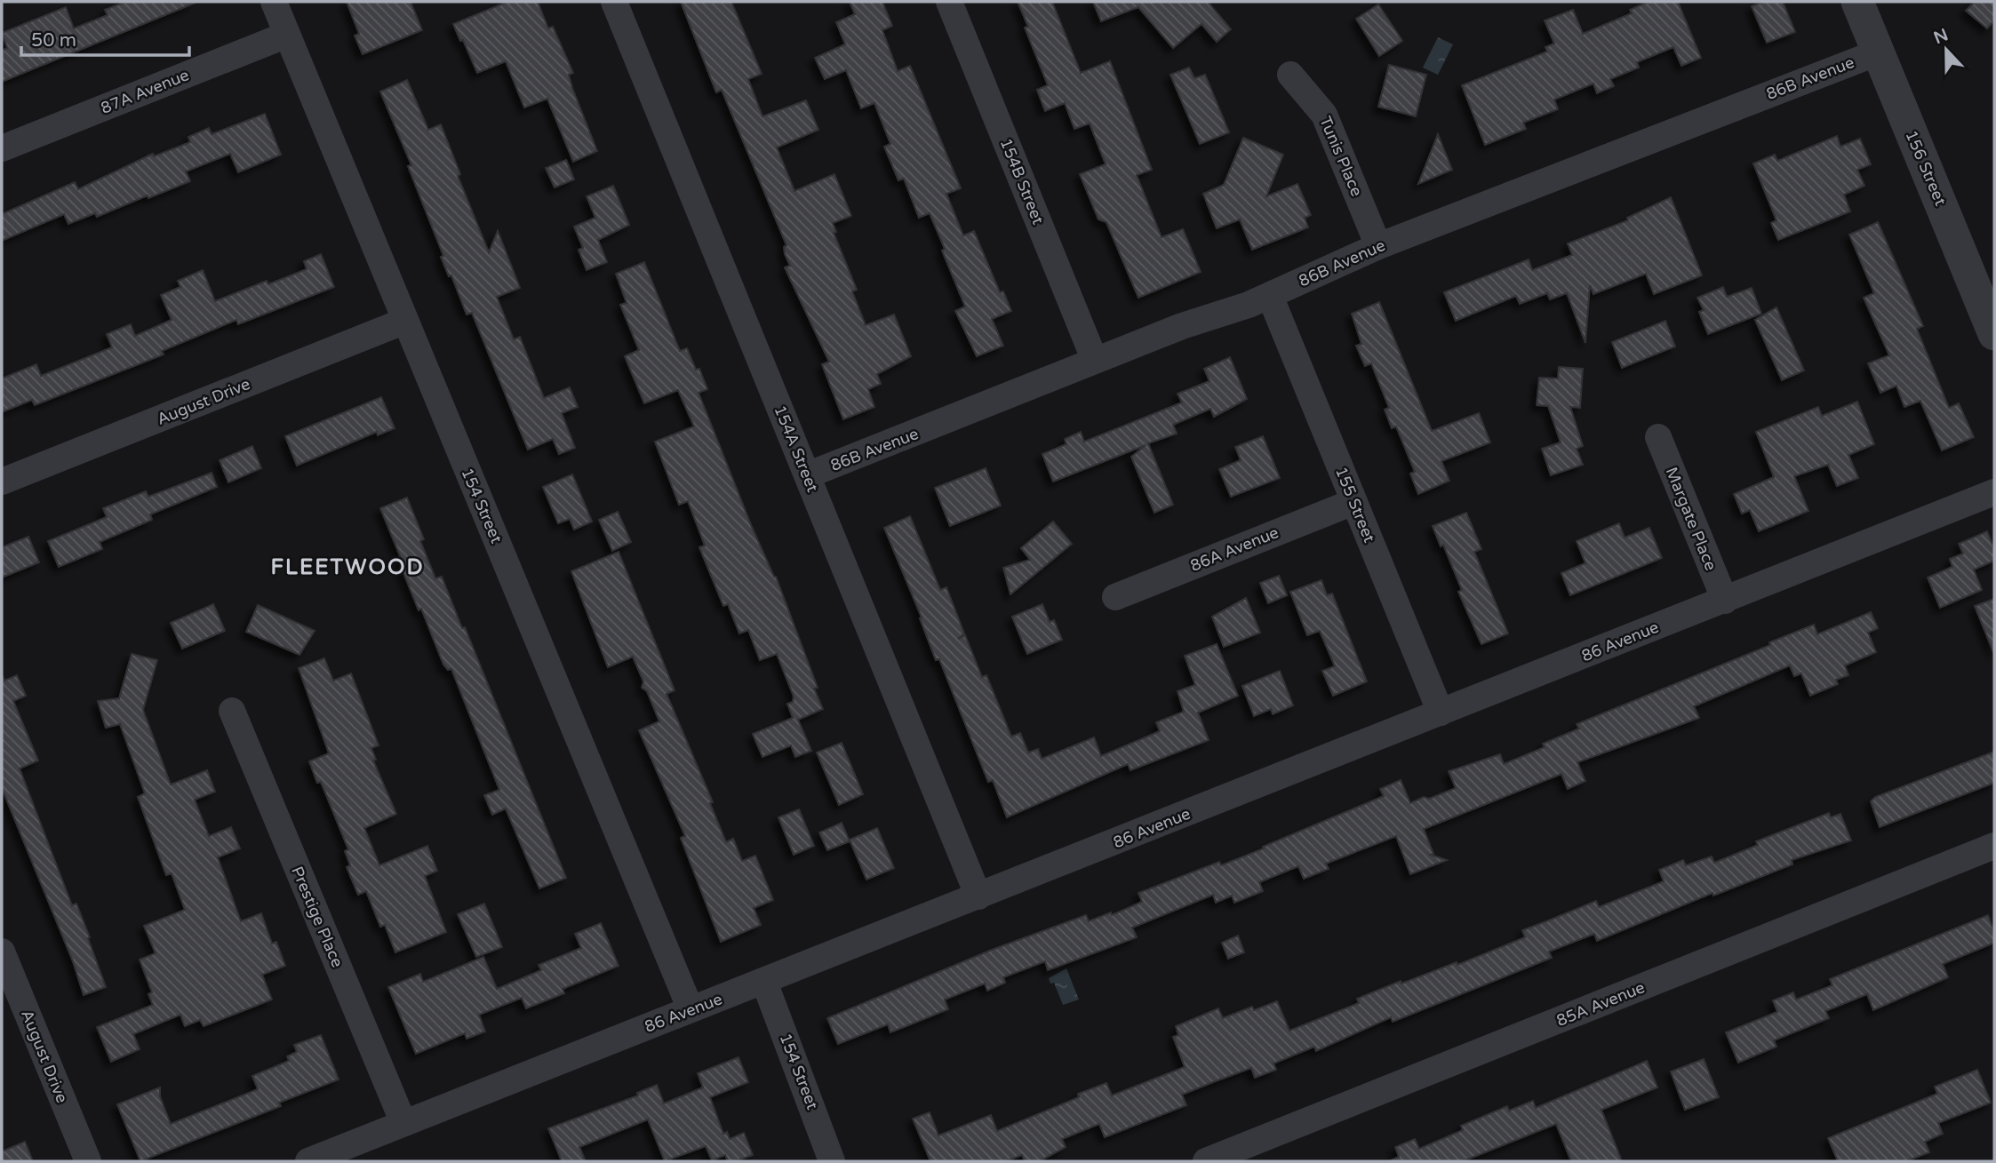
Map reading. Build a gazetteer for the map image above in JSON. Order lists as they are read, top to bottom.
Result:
{
  "streets": {
    "street": [
      "86B Avenue",
      "87A Avenue",
      "Tunis Place",
      "156 Street",
      "154B Street",
      "August Drive",
      "154A Street",
      "155 Street",
      "154 Street",
      "Margate Place",
      "86A Avenue",
      "86 Avenue",
      "Prestige Place",
      "85A Avenue"
    ]
  },
  "crossings": [
    ["86B Avenue", "Tunis Place"],
    ["86B Avenue", "156 Street"],
    ["86B Avenue", "154B Street"],
    ["86B Avenue", "154A Street"],
    ["86B Avenue", "155 Street"],
    ["87A Avenue", "154 Street"],
    ["August Drive", "154 Street"],
    ["154A Street", "86 Avenue"],
    ["155 Street", "86A Avenue"],
    ["155 Street", "86 Avenue"],
    ["154 Street", "86 Avenue"],
    ["Margate Place", "86 Avenue"],
    ["86 Avenue", "Prestige Place"]
  ],
  "districts": ["FLEETWOOD"],
  "scale_bar": "50 m",
  "north": "top"
}
